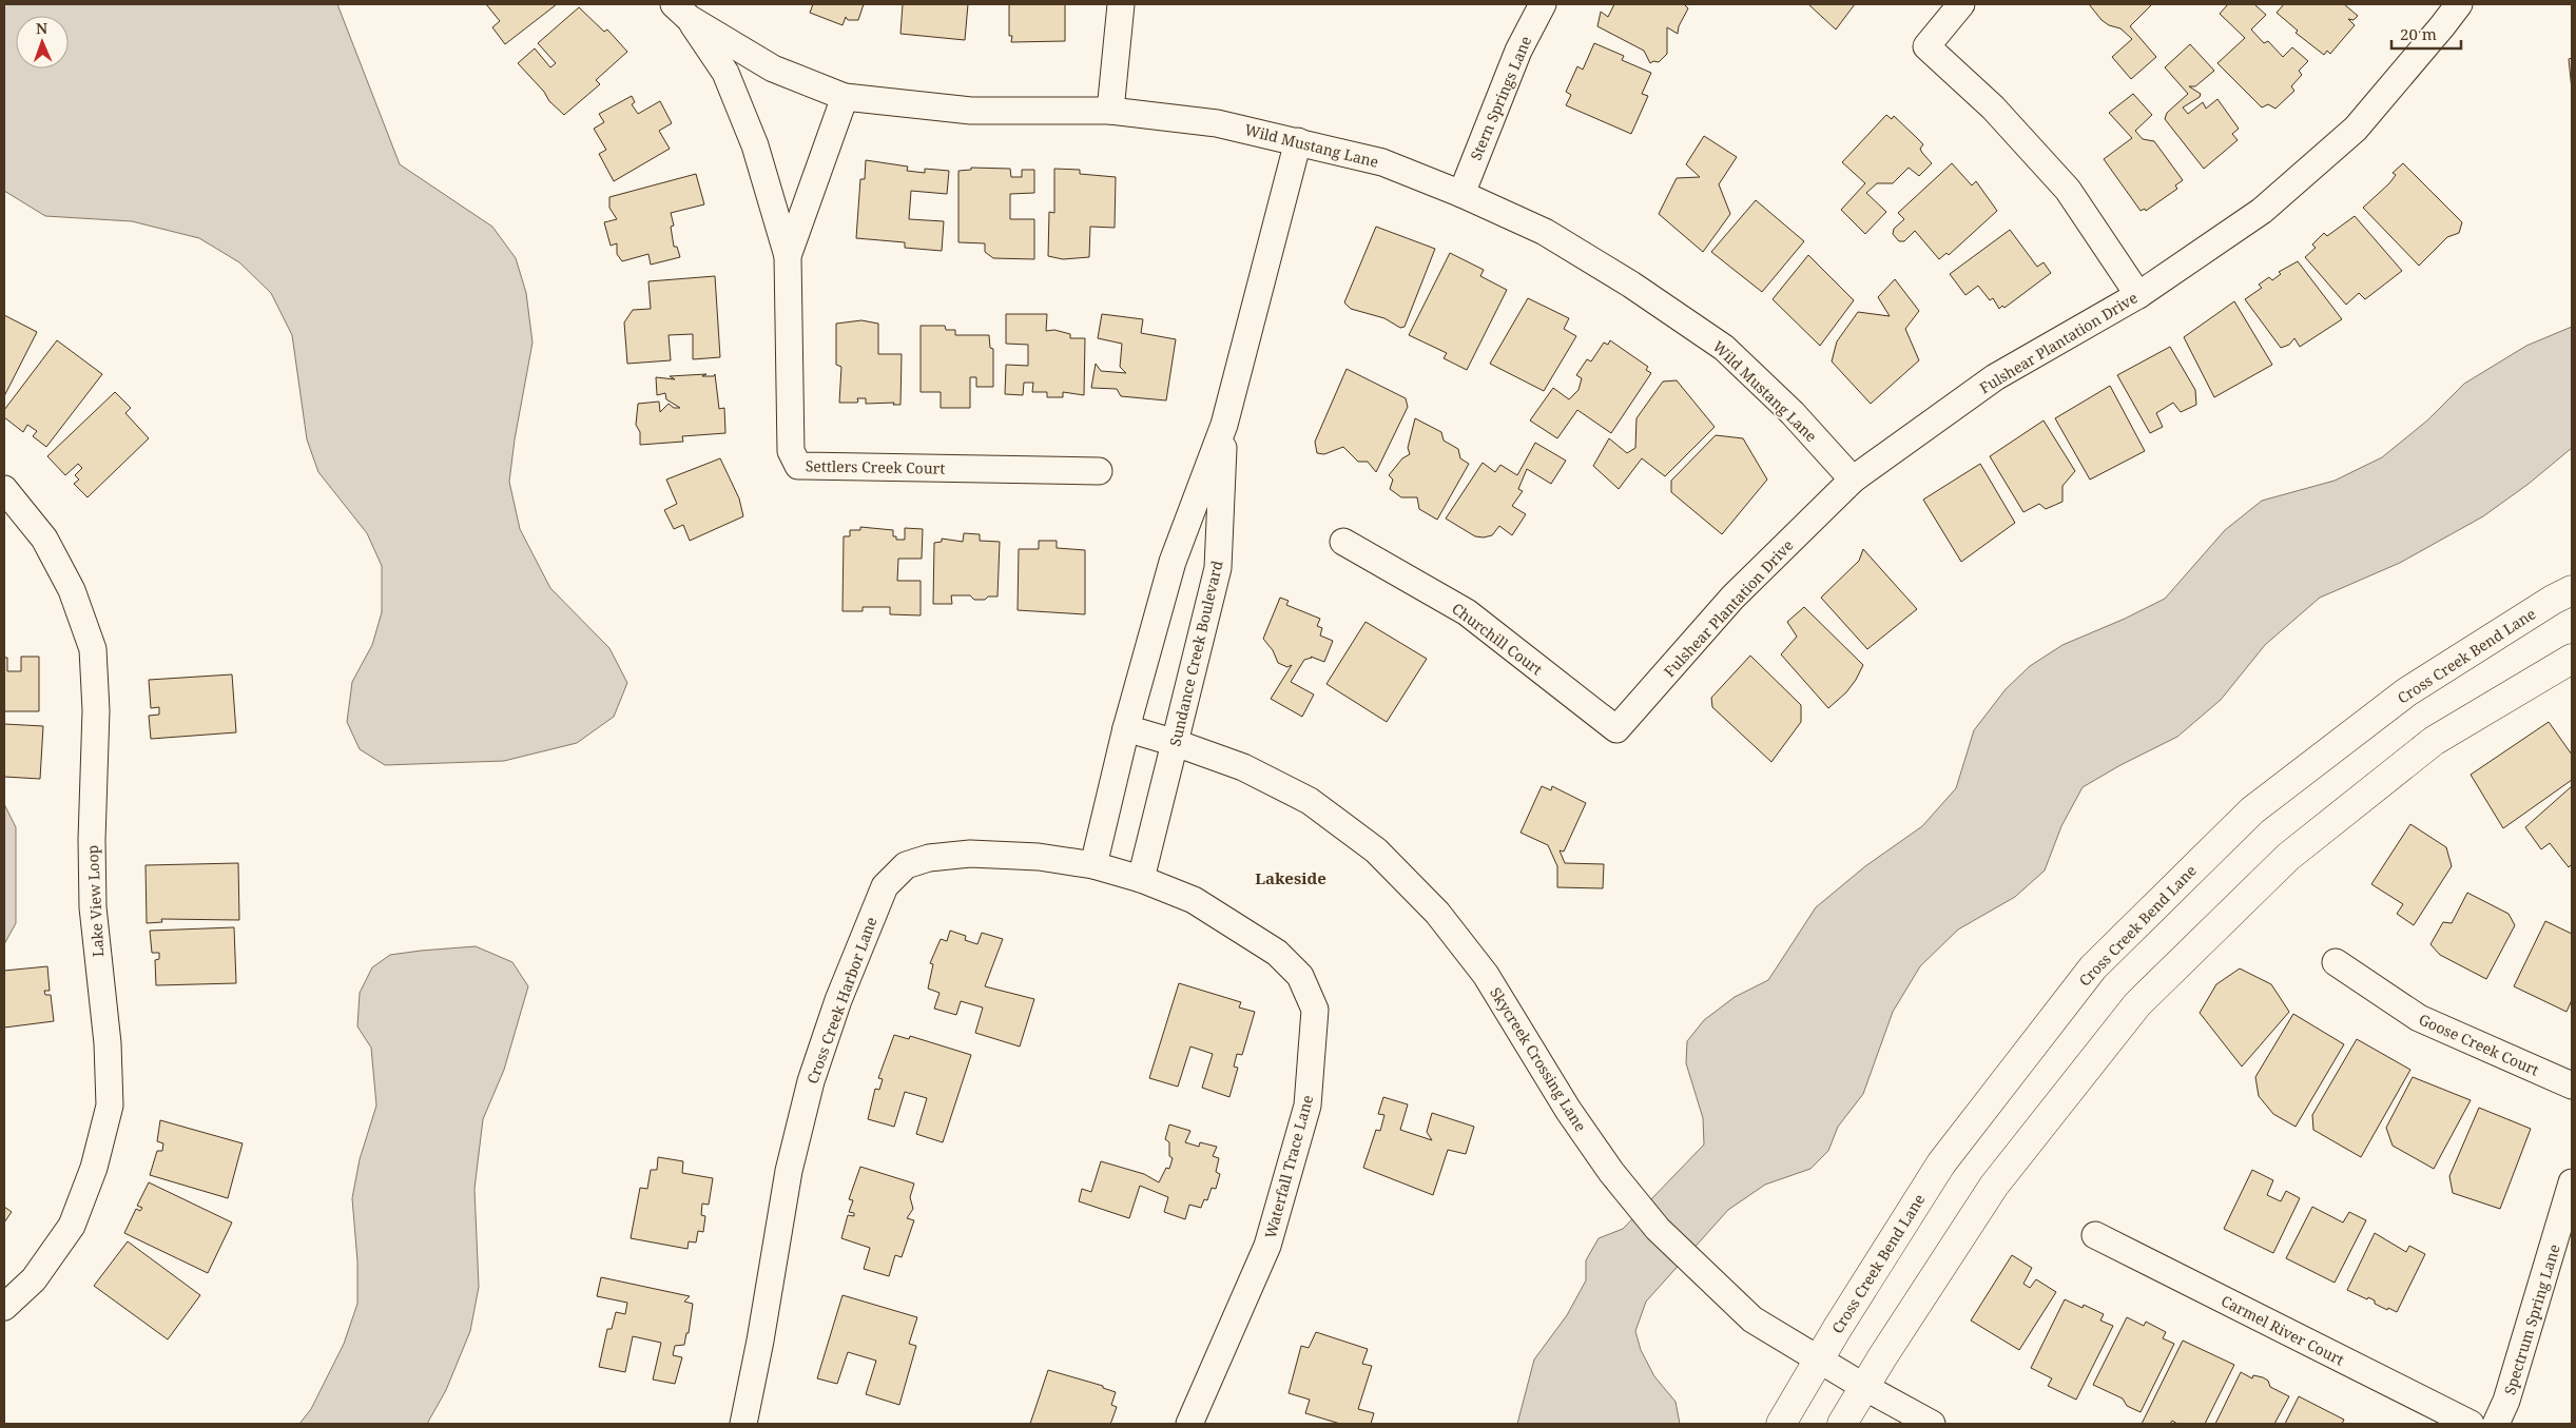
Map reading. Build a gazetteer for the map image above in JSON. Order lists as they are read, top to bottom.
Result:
{
  "streets": {
    "main road": ["Cross Creek Bend Lane"],
    "street": [
      "Stern Springs Lane",
      "Wild Mustang Lane",
      "Fulshear Plantation Drive",
      "Settlers Creek Court",
      "Churchill Court",
      "Sundance Creek Boulevard",
      "Lake View Loop",
      "Cross Creek Harbor Lane",
      "Goose Creek Court",
      "Skycreek Crossing Lane",
      "Waterfall Trace Lane",
      "Spectrum Spring Lane",
      "Carmel River Court"
    ]
  },
  "crossings": [
    ["Stern Springs Lane", "Wild Mustang Lane"],
    ["Wild Mustang Lane", "Fulshear Plantation Drive"],
    ["Wild Mustang Lane", "Settlers Creek Court"],
    ["Wild Mustang Lane", "Sundance Creek Boulevard"],
    ["Fulshear Plantation Drive", "Churchill Court"],
    ["Sundance Creek Boulevard", "Cross Creek Harbor Lane"],
    ["Sundance Creek Boulevard", "Skycreek Crossing Lane"],
    ["Sundance Creek Boulevard", "Waterfall Trace Lane"],
    ["Cross Creek Bend Lane", "Skycreek Crossing Lane"],
    ["Cross Creek Harbor Lane", "Waterfall Trace Lane"]
  ],
  "districts": ["Lakeside"],
  "scale_bar": "20 m",
  "north": "top"
}
